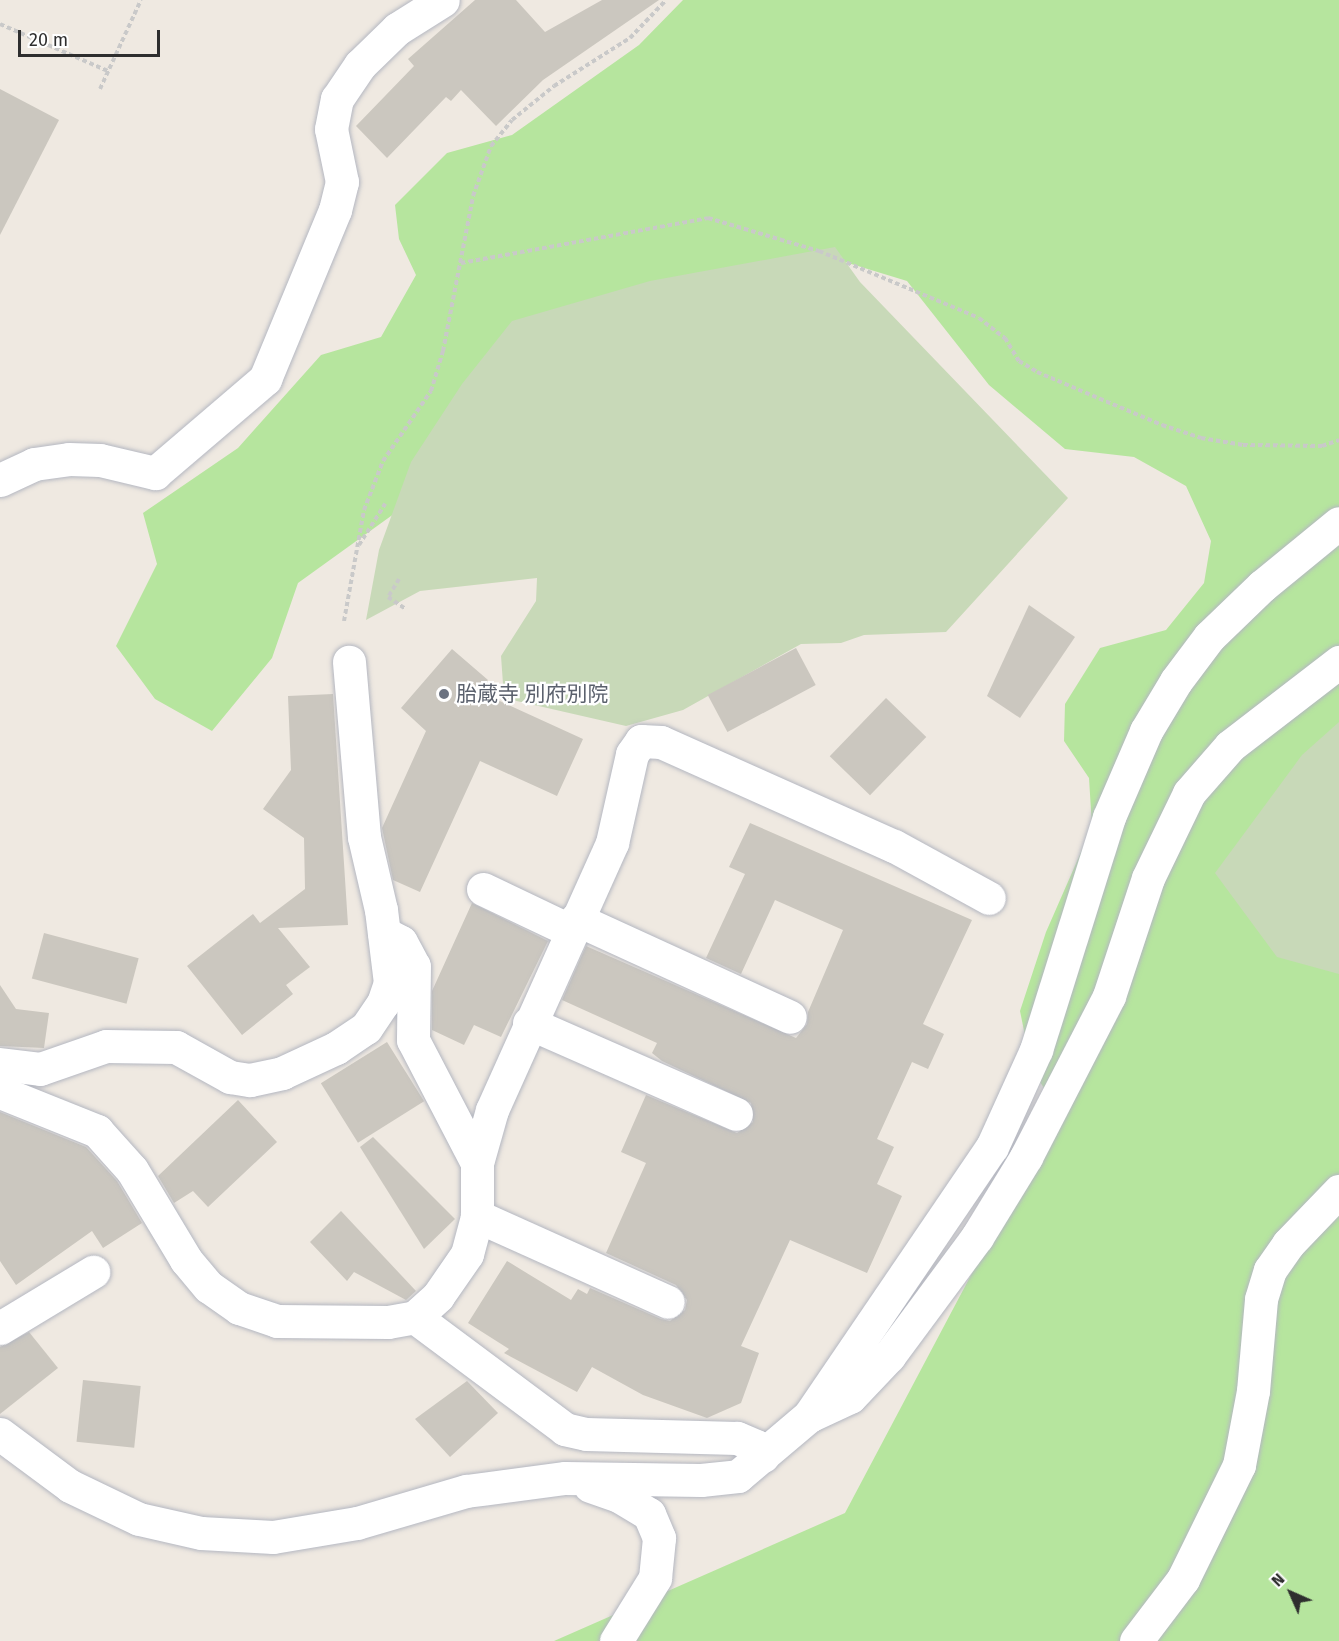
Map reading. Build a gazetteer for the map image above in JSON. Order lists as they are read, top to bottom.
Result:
{
  "places": ["胎蔵寺 別府別院"],
  "scale_bar": "20 m",
  "north": "top left"
}
